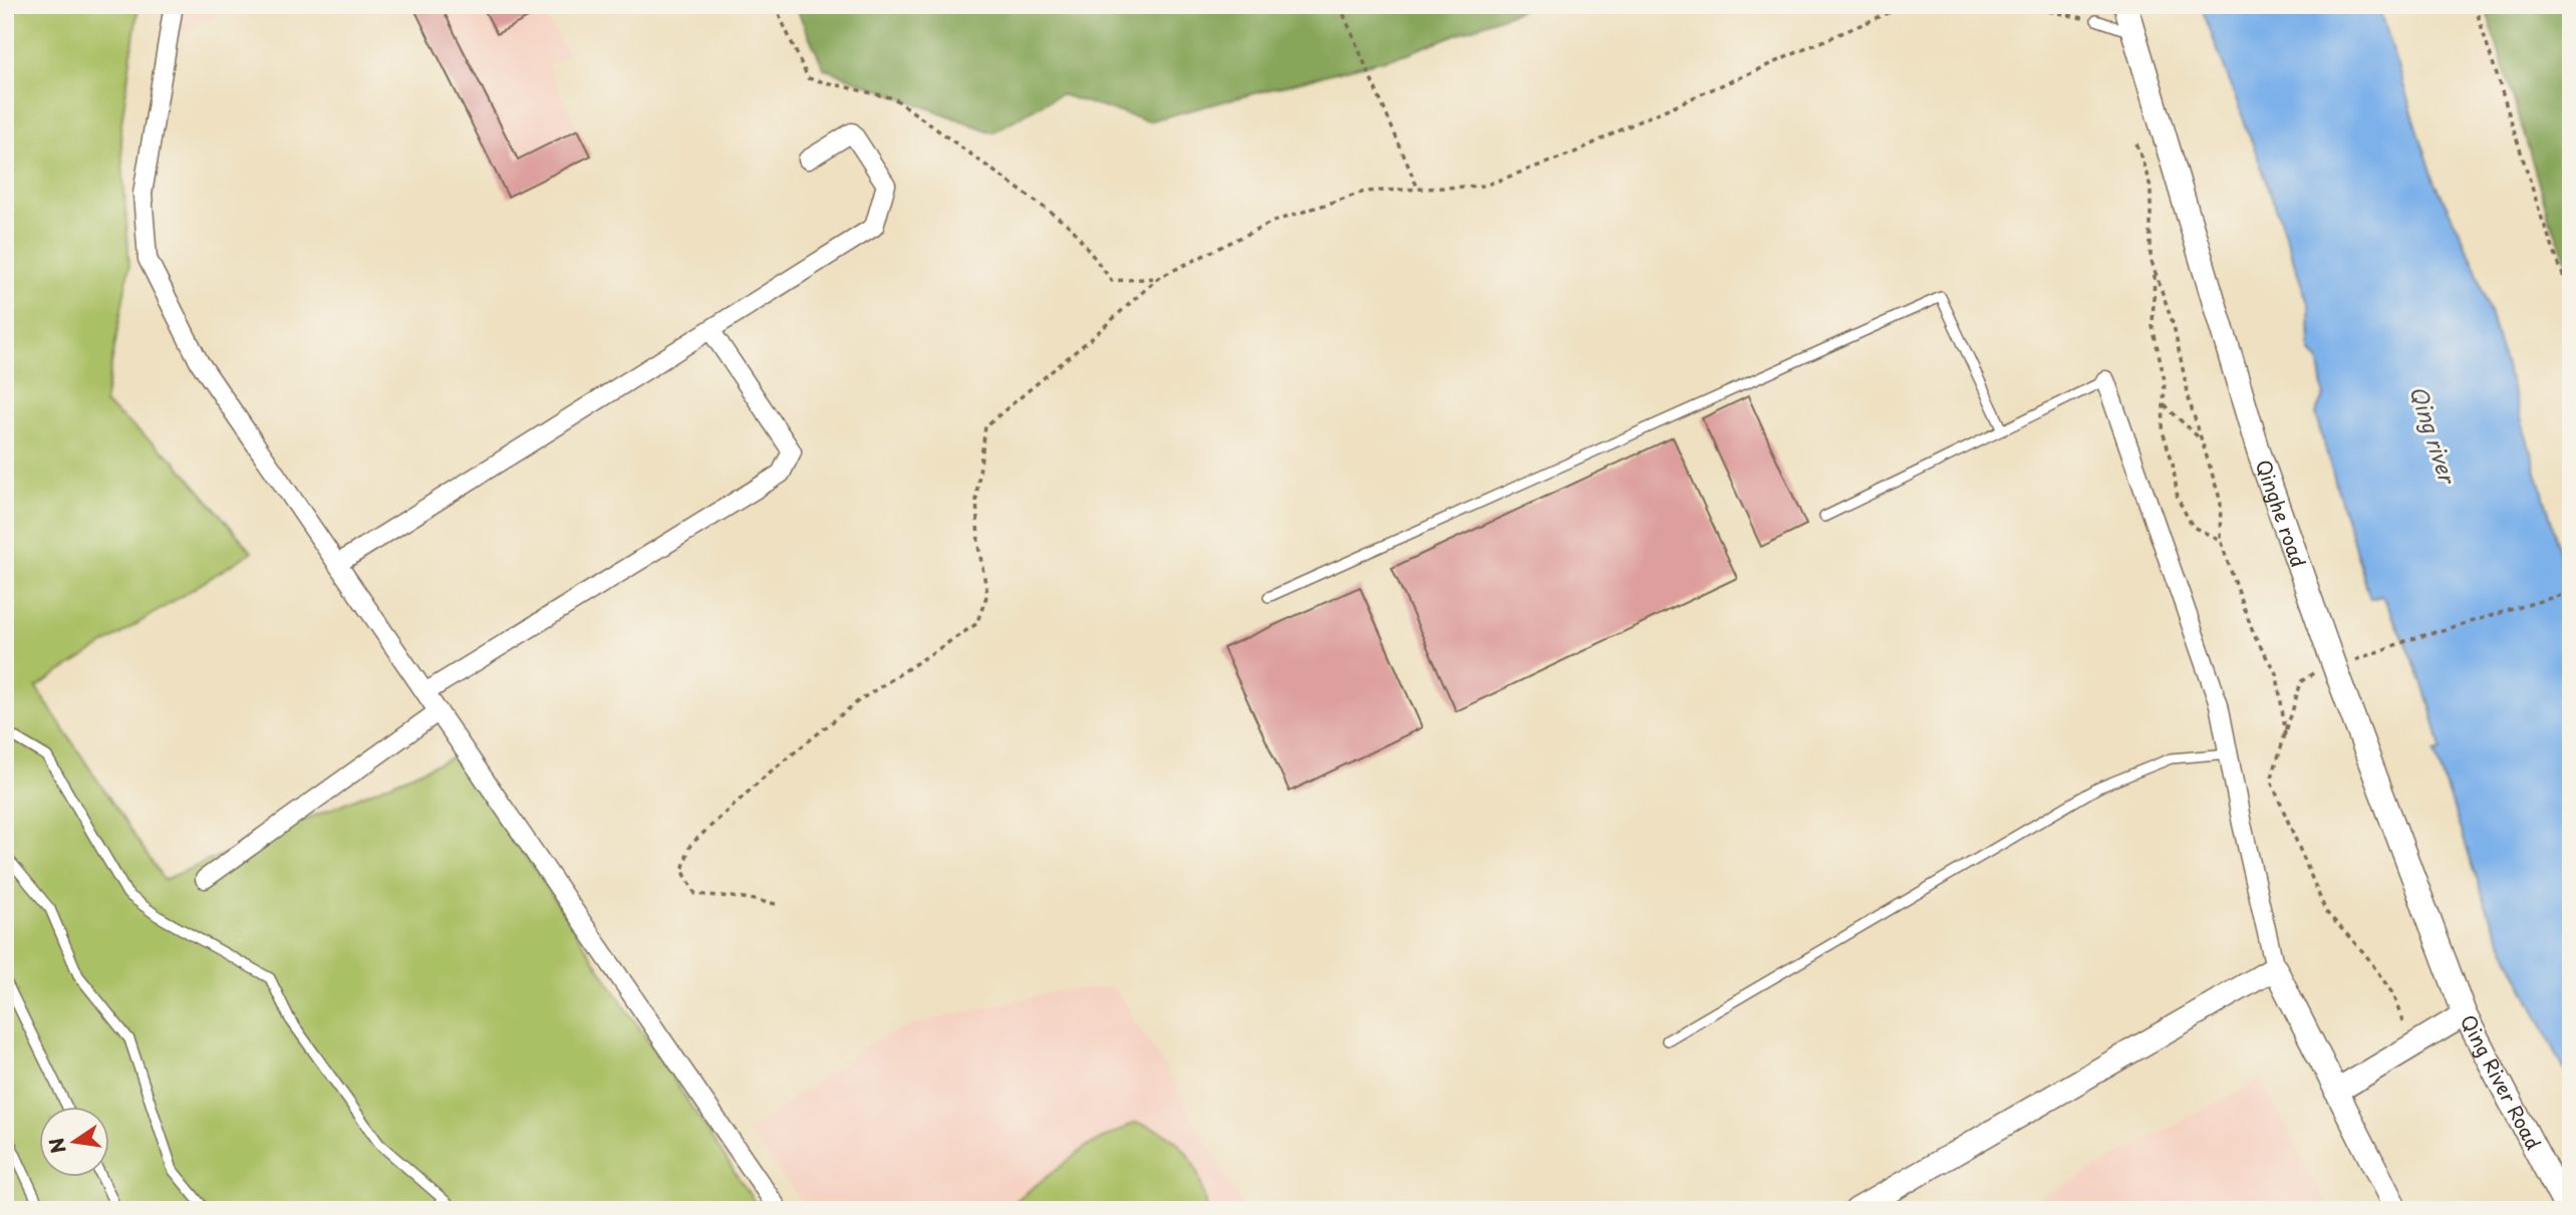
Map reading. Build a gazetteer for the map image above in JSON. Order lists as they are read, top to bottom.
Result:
{
  "streets": {
    "street": ["Qinghe road", "Qing River Road"]
  },
  "crossings": [
    ["Qinghe road", "Qing River Road"]
  ],
  "water": ["Qing river"],
  "north": "left"
}
